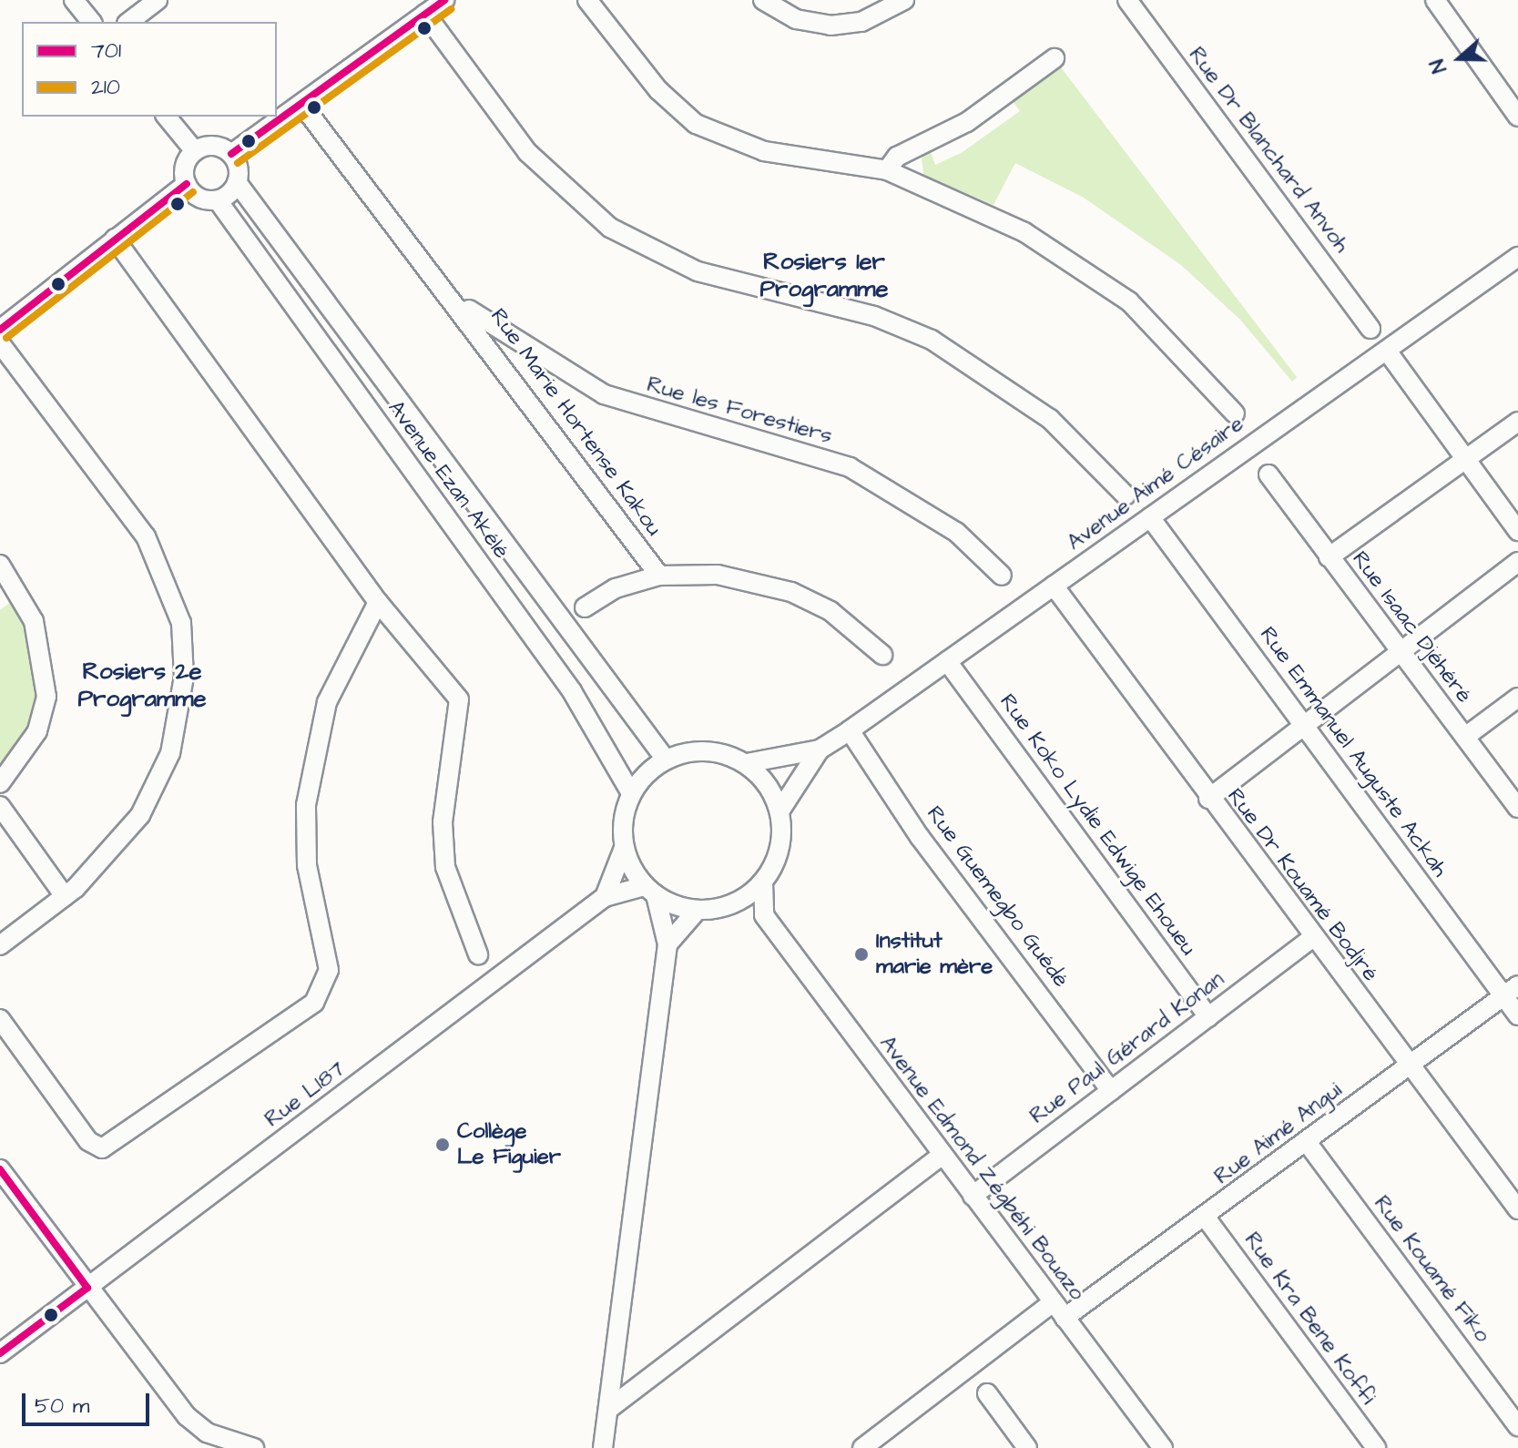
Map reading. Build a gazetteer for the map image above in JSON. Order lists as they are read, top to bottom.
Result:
{
  "streets": {
    "street": [
      "Rue Dr Blanchard Anvoh",
      "Rue les Forestiers",
      "Rue Marie Hortense Kakou",
      "Avenue Ezan Akélé",
      "Avenue Aimé Césaire",
      "Rue Isaac Djéhéré",
      "Rue Emmanuel Auguste Ackah",
      "Rue Koko Lydie Edwige Ehoueu",
      "Rue Dr Kouamé Bodjré",
      "Rue Guemegbo Guédé",
      "Rue Paul Gérard Konan",
      "Rue L187",
      "Rue Aimé Angui",
      "Avenue Edmond Zégbéhi Bouazo",
      "Rue Kouamé Fiko",
      "Rue Kra Bene Koffi"
    ]
  },
  "crossings": [
    ["Rue les Forestiers", "Rue Marie Hortense Kakou"],
    ["Avenue Ezan Akélé", "Avenue Aimé Césaire"],
    ["Avenue Ezan Akélé", "Rue L187"],
    ["Avenue Aimé Césaire", "Rue Emmanuel Auguste Ackah"],
    ["Avenue Aimé Césaire", "Rue Koko Lydie Edwige Ehoueu"],
    ["Avenue Aimé Césaire", "Rue Dr Kouamé Bodjré"],
    ["Avenue Aimé Césaire", "Rue Guemegbo Guédé"],
    ["Avenue Aimé Césaire", "Rue L187"],
    ["Rue Emmanuel Auguste Ackah", "Rue Aimé Angui"],
    ["Rue Koko Lydie Edwige Ehoueu", "Rue Paul Gérard Konan"],
    ["Rue Dr Kouamé Bodjré", "Rue Paul Gérard Konan"],
    ["Rue Dr Kouamé Bodjré", "Rue Aimé Angui"],
    ["Rue Guemegbo Guédé", "Rue Paul Gérard Konan"],
    ["Rue Paul Gérard Konan", "Avenue Edmond Zégbéhi Bouazo"],
    ["Rue Aimé Angui", "Avenue Edmond Zégbéhi Bouazo"],
    ["Rue Aimé Angui", "Rue Kouamé Fiko"],
    ["Rue Aimé Angui", "Rue Kra Bene Koffi"]
  ],
  "districts": ["Rosiers 1er Programme", "Rosiers 2e Programme"],
  "places": ["Institut marie mère", "Collège Le Figuier"],
  "lines": ["transit line 701", "transit line 210"],
  "legend": ["701", "210"],
  "scale_bar": "50 m",
  "north": "left"
}
